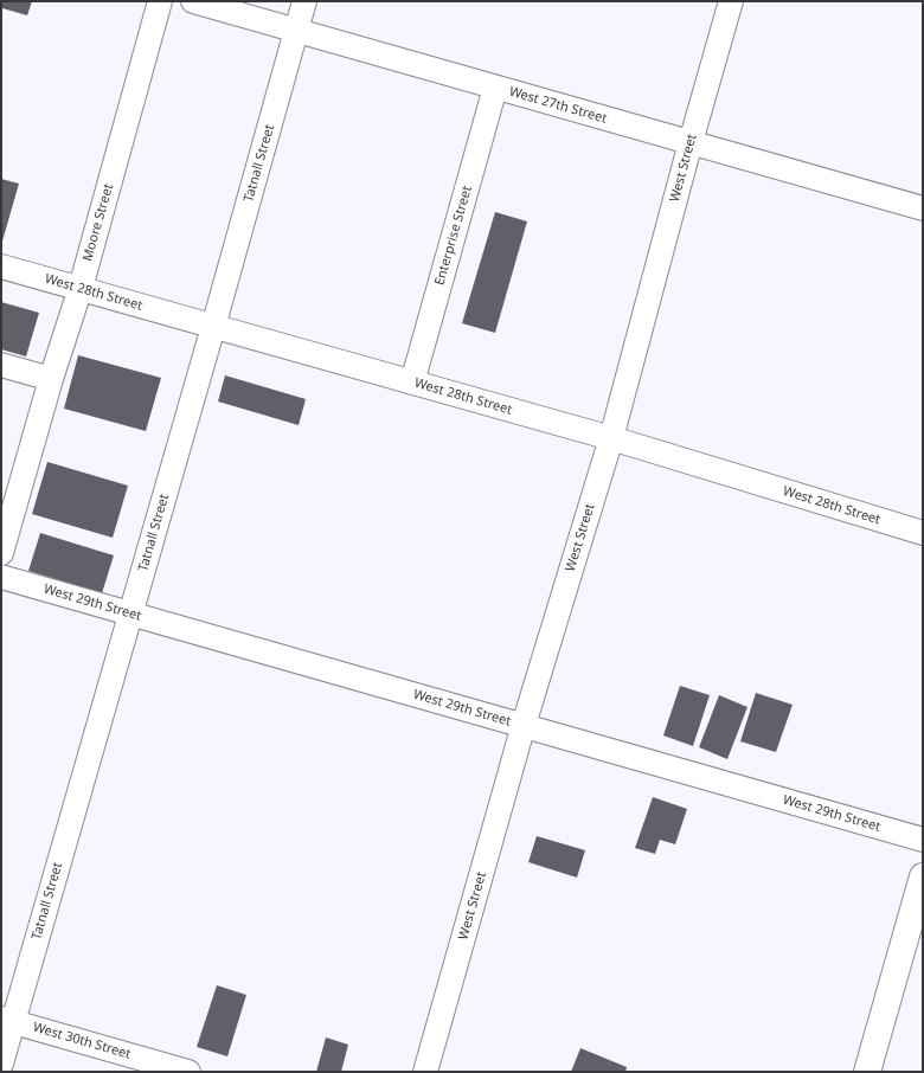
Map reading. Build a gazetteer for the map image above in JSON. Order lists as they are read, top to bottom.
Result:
{
  "streets": {
    "street": [
      "West 27th Street",
      "Tatnall Street",
      "West Street",
      "Moore Street",
      "Enterprise Street",
      "West 28th Street",
      "West 29th Street",
      "West 30th Street"
    ]
  },
  "crossings": [
    ["West 27th Street", "Tatnall Street"],
    ["West 27th Street", "West Street"],
    ["West 27th Street", "Enterprise Street"],
    ["Tatnall Street", "West 28th Street"],
    ["Tatnall Street", "West 29th Street"],
    ["Tatnall Street", "West 30th Street"],
    ["West Street", "West 28th Street"],
    ["West Street", "West 29th Street"],
    ["Moore Street", "West 28th Street"],
    ["Enterprise Street", "West 28th Street"]
  ]
}
